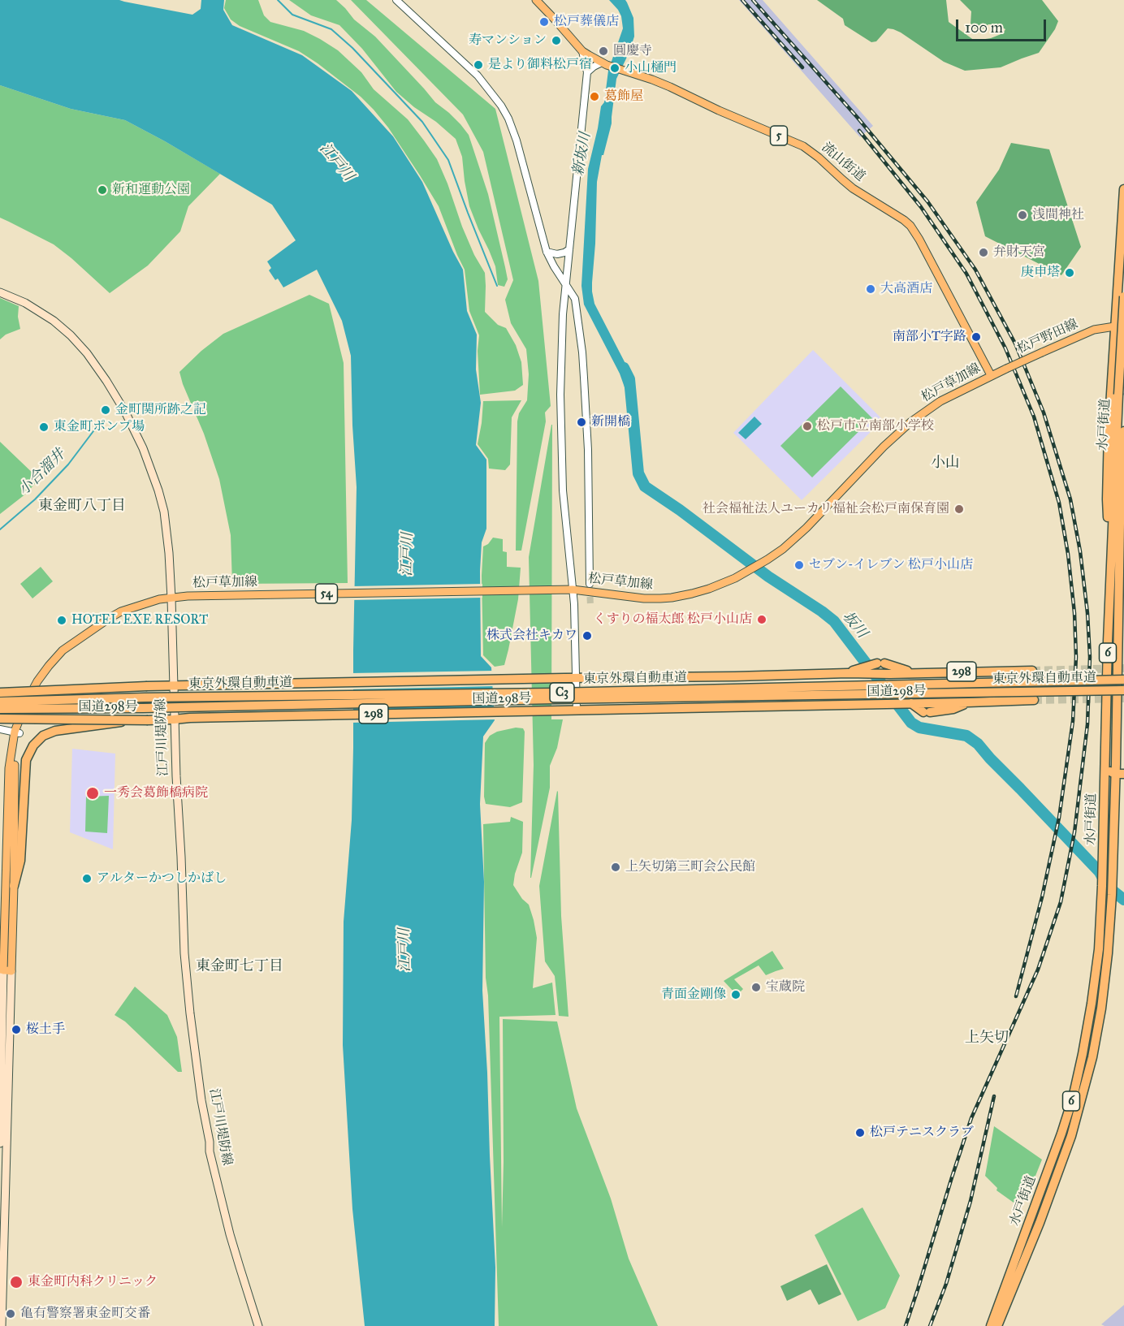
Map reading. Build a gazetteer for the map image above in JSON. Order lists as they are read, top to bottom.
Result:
{
  "streets": {
    "highway": [
      "水戸街道",
      "6",
      "298",
      "東京外環自動車道",
      "国道298号",
      "C3"
    ],
    "main road": [
      "5",
      "流山街道",
      "松戸野田線",
      "松戸草加線",
      "54",
      "江戸川堤防線"
    ]
  },
  "crossings": [
    ["流山街道", "松戸野田線"],
    ["流山街道", "松戸草加線"],
    ["松戸野田線", "松戸草加線"],
    ["松戸草加線", "江戸川堤防線"],
    ["国道298号", "江戸川堤防線"]
  ],
  "districts": [
    "小山",
    "東金町八丁目",
    "東金町七丁目",
    "上矢切"
  ],
  "water": [
    "新坂川",
    "江戸川",
    "小合溜井",
    "坂川"
  ],
  "places": [
    "松戸葬儀店",
    "寿マンション",
    "圓慶寺",
    "是より御料松戸宿",
    "小山樋門",
    "葛飾屋",
    "新和運動公園",
    "浅間神社",
    "弁財天宮",
    "庚申塔",
    "大高酒店",
    "南部小T字路",
    "金町関所跡之記",
    "新開橋",
    "松戸市立南部小学校",
    "東金町ポンプ場",
    "社会福祉法人ユーカリ福祉会松戸南保育園",
    "セブン-イレブン 松戸小山店",
    "くすりの福太郎 松戸小山店",
    "HOTEL EXE RESORT",
    "株式会社キカワ",
    "一秀会葛飾橋病院",
    "上矢切第三町会公民館",
    "アルターかつしかばし",
    "宝蔵院",
    "青面金剛像",
    "桜土手",
    "松戸テニスクラブ",
    "東金町内科クリニック",
    "亀有警察署東金町交番"
  ],
  "scale_bar": "100 m"
}
